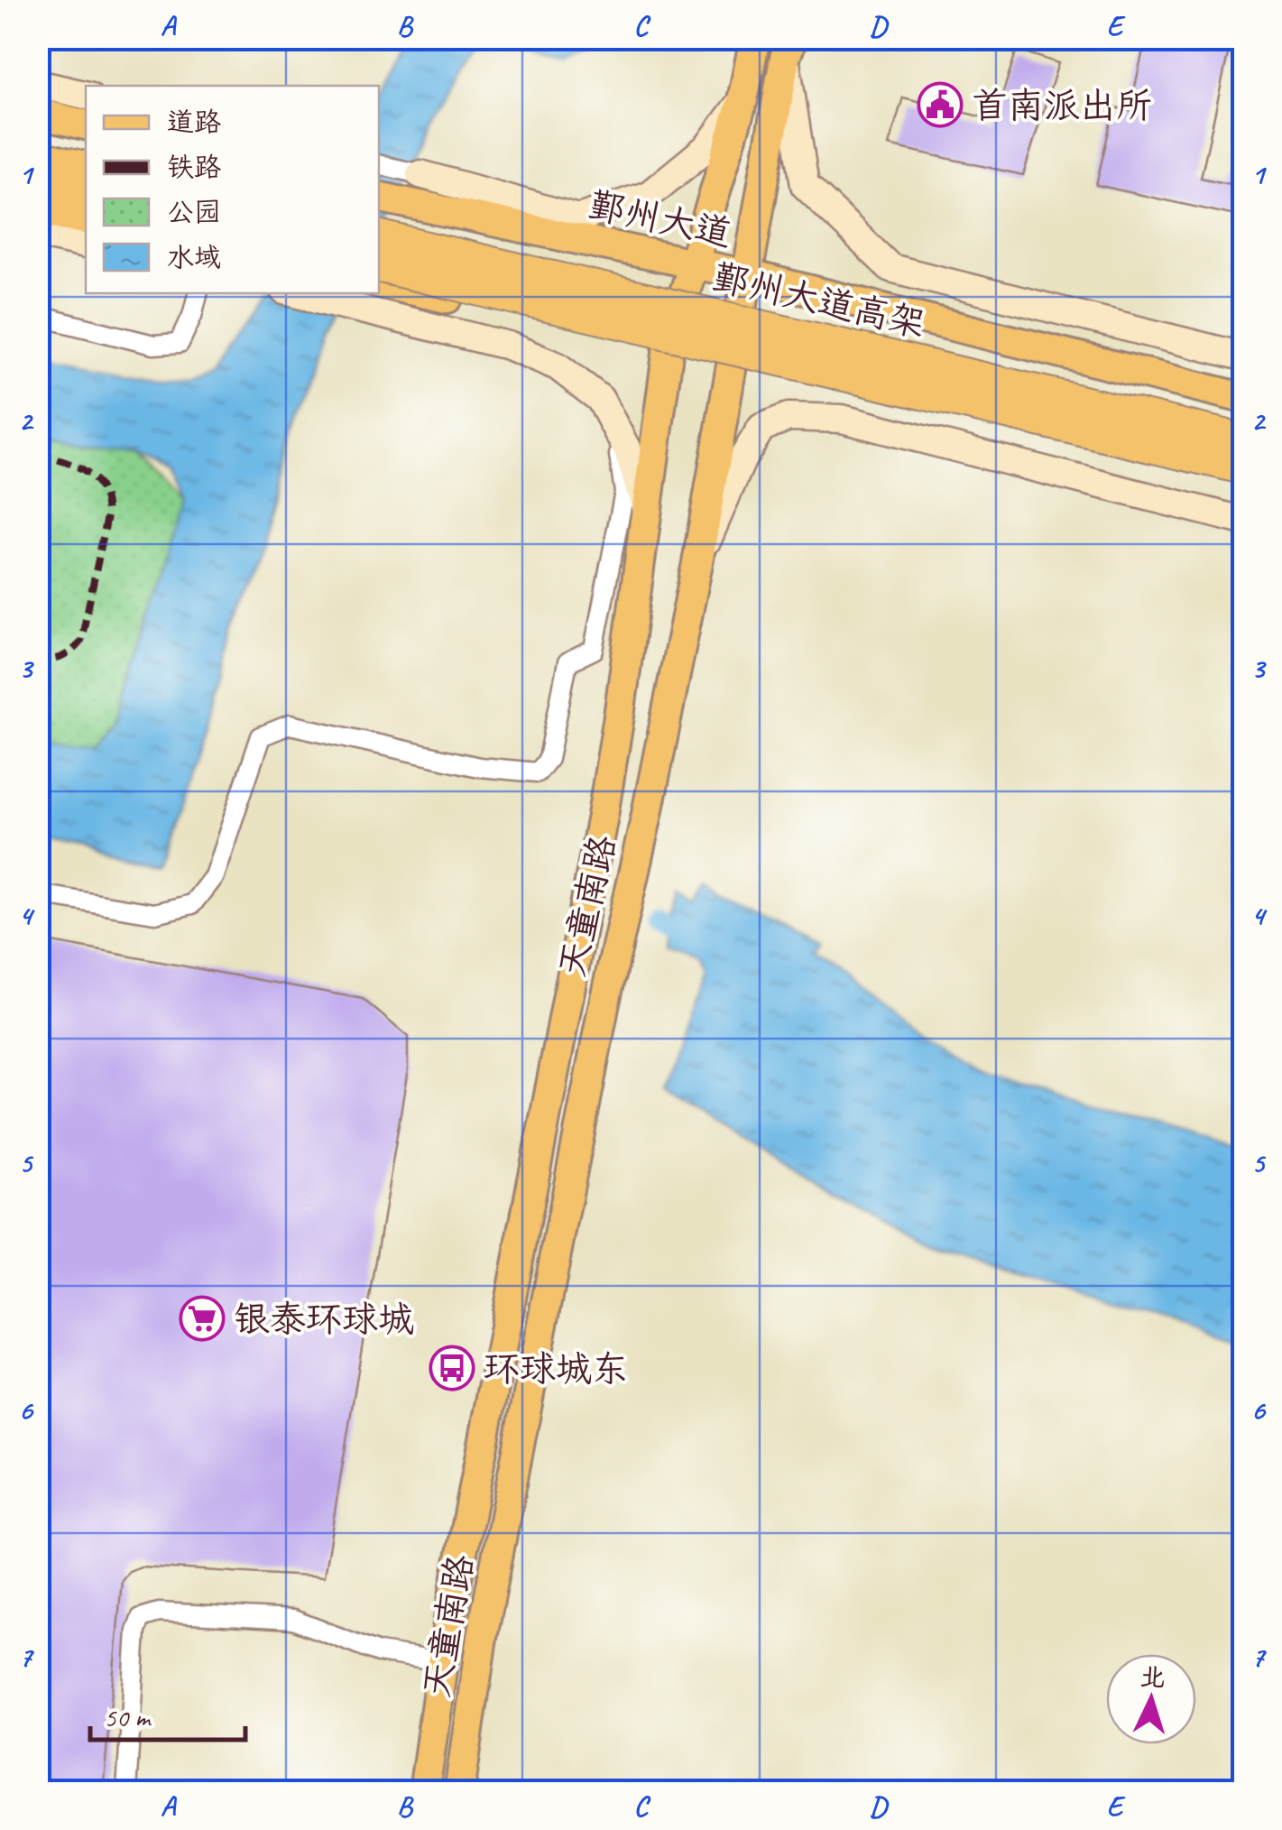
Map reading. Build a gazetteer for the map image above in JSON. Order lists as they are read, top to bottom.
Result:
{
  "streets": {
    "highway": ["鄞州大道高架"],
    "main road": ["鄞州大道", "天童南路"]
  },
  "crossings": [
    ["鄞州大道", "天童南路"]
  ],
  "places": {
    "public building": ["首南派出所"],
    "supermarket": ["银泰环球城"],
    "bus stop": ["环球城东"]
  },
  "legend": [
    "道路",
    "铁路",
    "公园",
    "水域"
  ],
  "scale_bar": "50 m",
  "north": "top",
  "grid": {
    "columns": [
      "A",
      "B",
      "C",
      "D",
      "E"
    ],
    "rows": [
      "1",
      "2",
      "3",
      "4",
      "5",
      "6",
      "7"
    ]
  }
}
